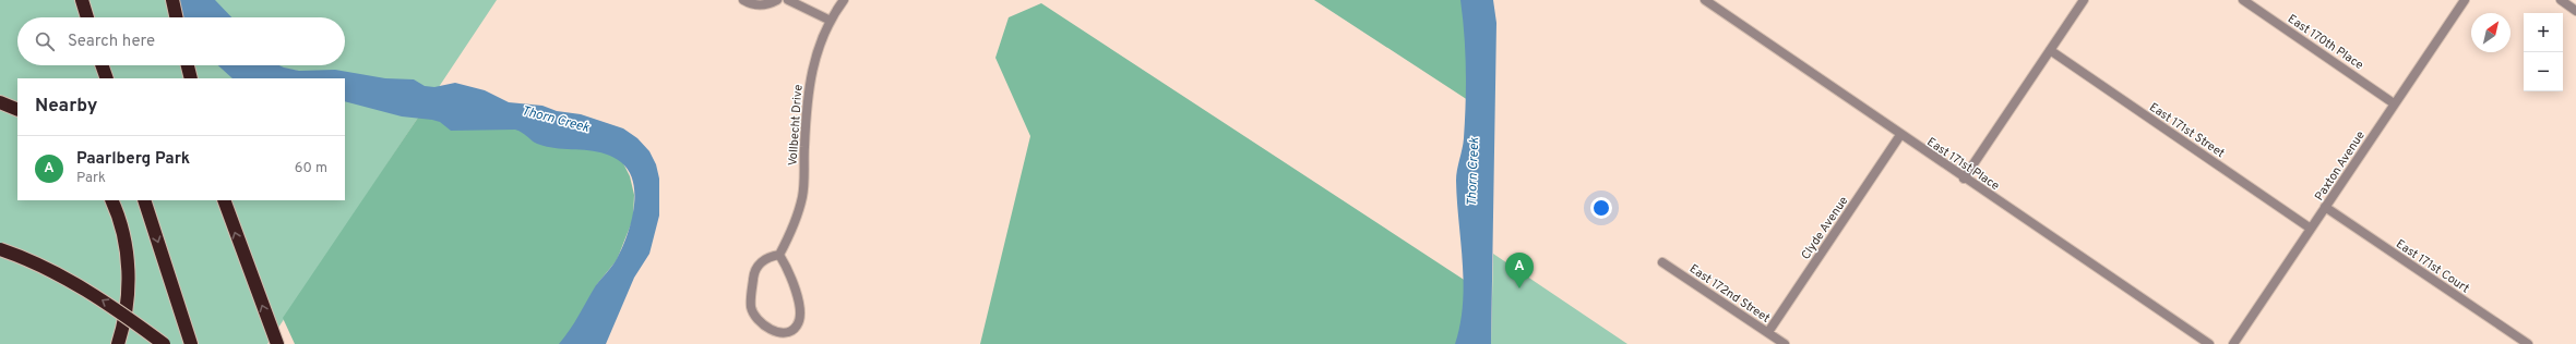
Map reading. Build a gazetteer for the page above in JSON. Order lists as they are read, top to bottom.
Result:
{
  "streets": {
    "street": [
      "East 170th Place",
      "Vollbecht Drive",
      "East 171st Street",
      "East 171st Place",
      "Paxton Avenue",
      "Clyde Avenue",
      "East 171st Court",
      "East 172nd Street"
    ]
  },
  "crossings": [
    ["East 170th Place", "Paxton Avenue"],
    ["East 171st Street", "Paxton Avenue"],
    ["East 171st Place", "Clyde Avenue"],
    ["Paxton Avenue", "East 171st Court"],
    ["Clyde Avenue", "East 172nd Street"]
  ],
  "water": ["Thorn Creek"],
  "north": "top right",
  "page": {
    "map_buttons": ["+", "−"],
    "search": "Search here",
    "heading": "Nearby",
    "list": [
      {
        "mark": "A",
        "name": "Paarlberg Park",
        "note": "Park",
        "value": "60 m"
      }
    ],
    "pins": "A"
  }
}
